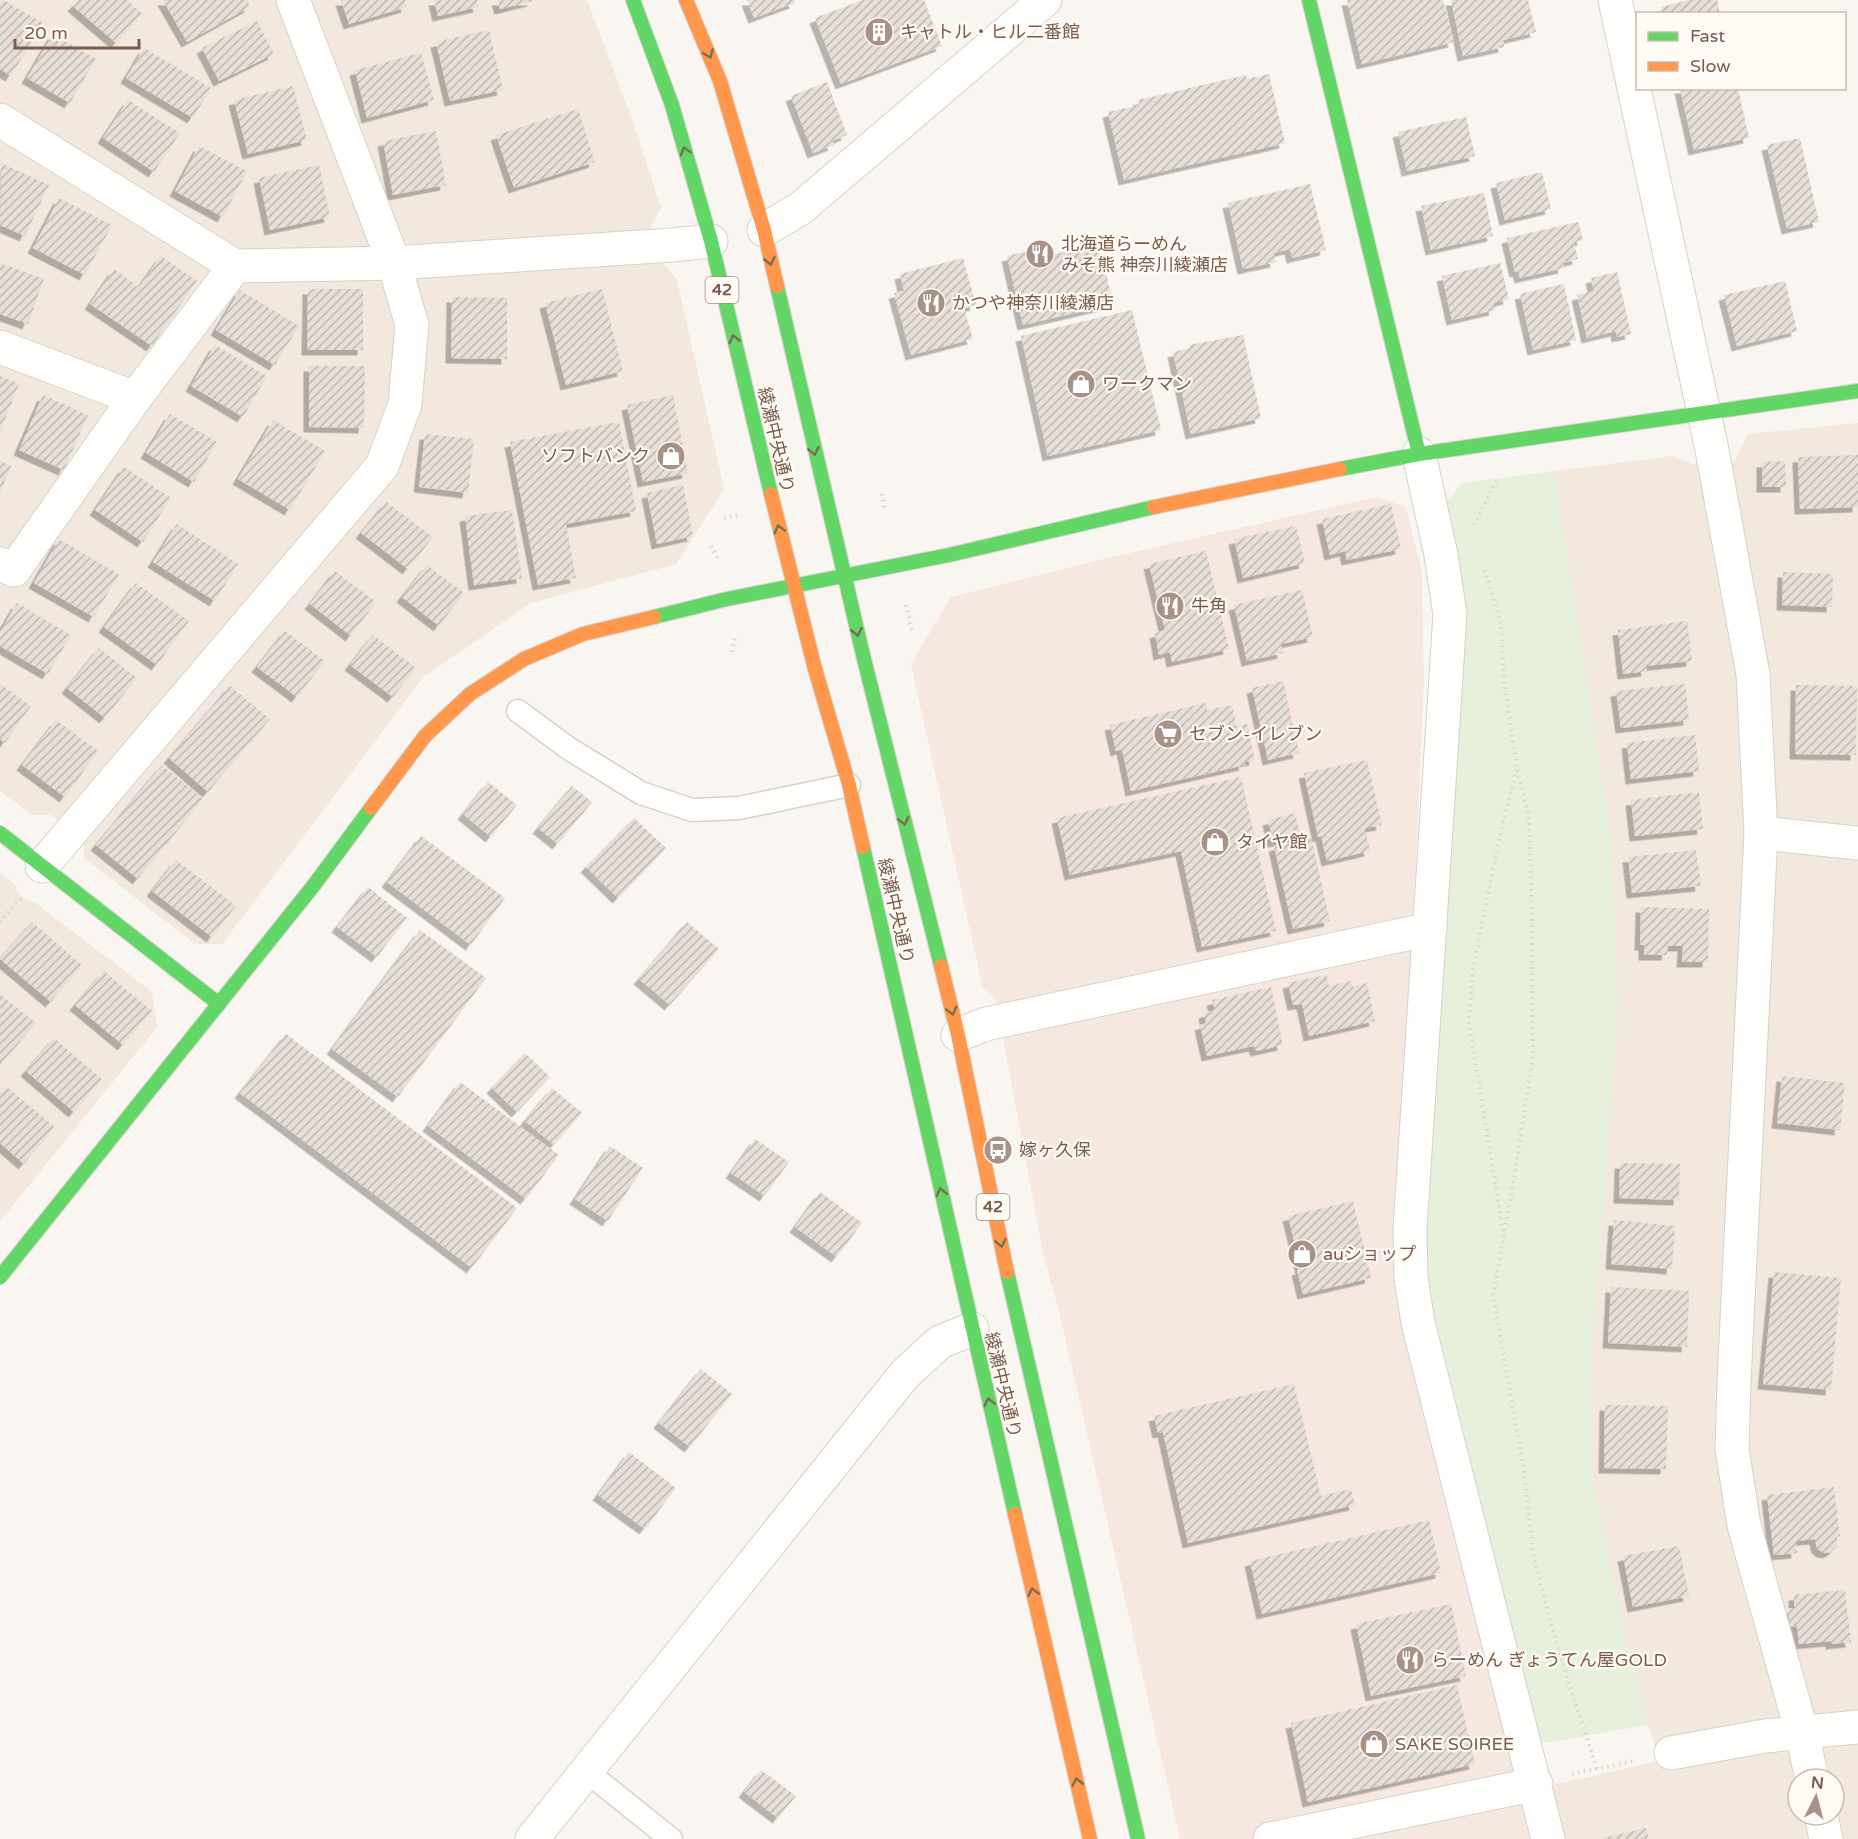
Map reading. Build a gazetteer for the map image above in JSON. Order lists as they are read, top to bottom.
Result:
{
  "streets": {
    "main road": ["42", "綾瀬中央通り"]
  },
  "places": {
    "building": ["キャトル・ヒル二番館"],
    "restaurant": [
      "北海道らーめん みそ熊 神奈川綾瀬店",
      "かつや神奈川綾瀬店",
      "牛角",
      "らーめん ぎょうてん屋GOLD"
    ],
    "shop": [
      "ワークマン",
      "ソフトバンク",
      "タイヤ館",
      "auショップ",
      "SAKE SOIREE"
    ],
    "supermarket": ["セブン-イレブン"],
    "bus stop": ["嫁ヶ久保"]
  },
  "legend": ["Fast", "Slow"],
  "scale_bar": "20 m",
  "north": "top"
}
